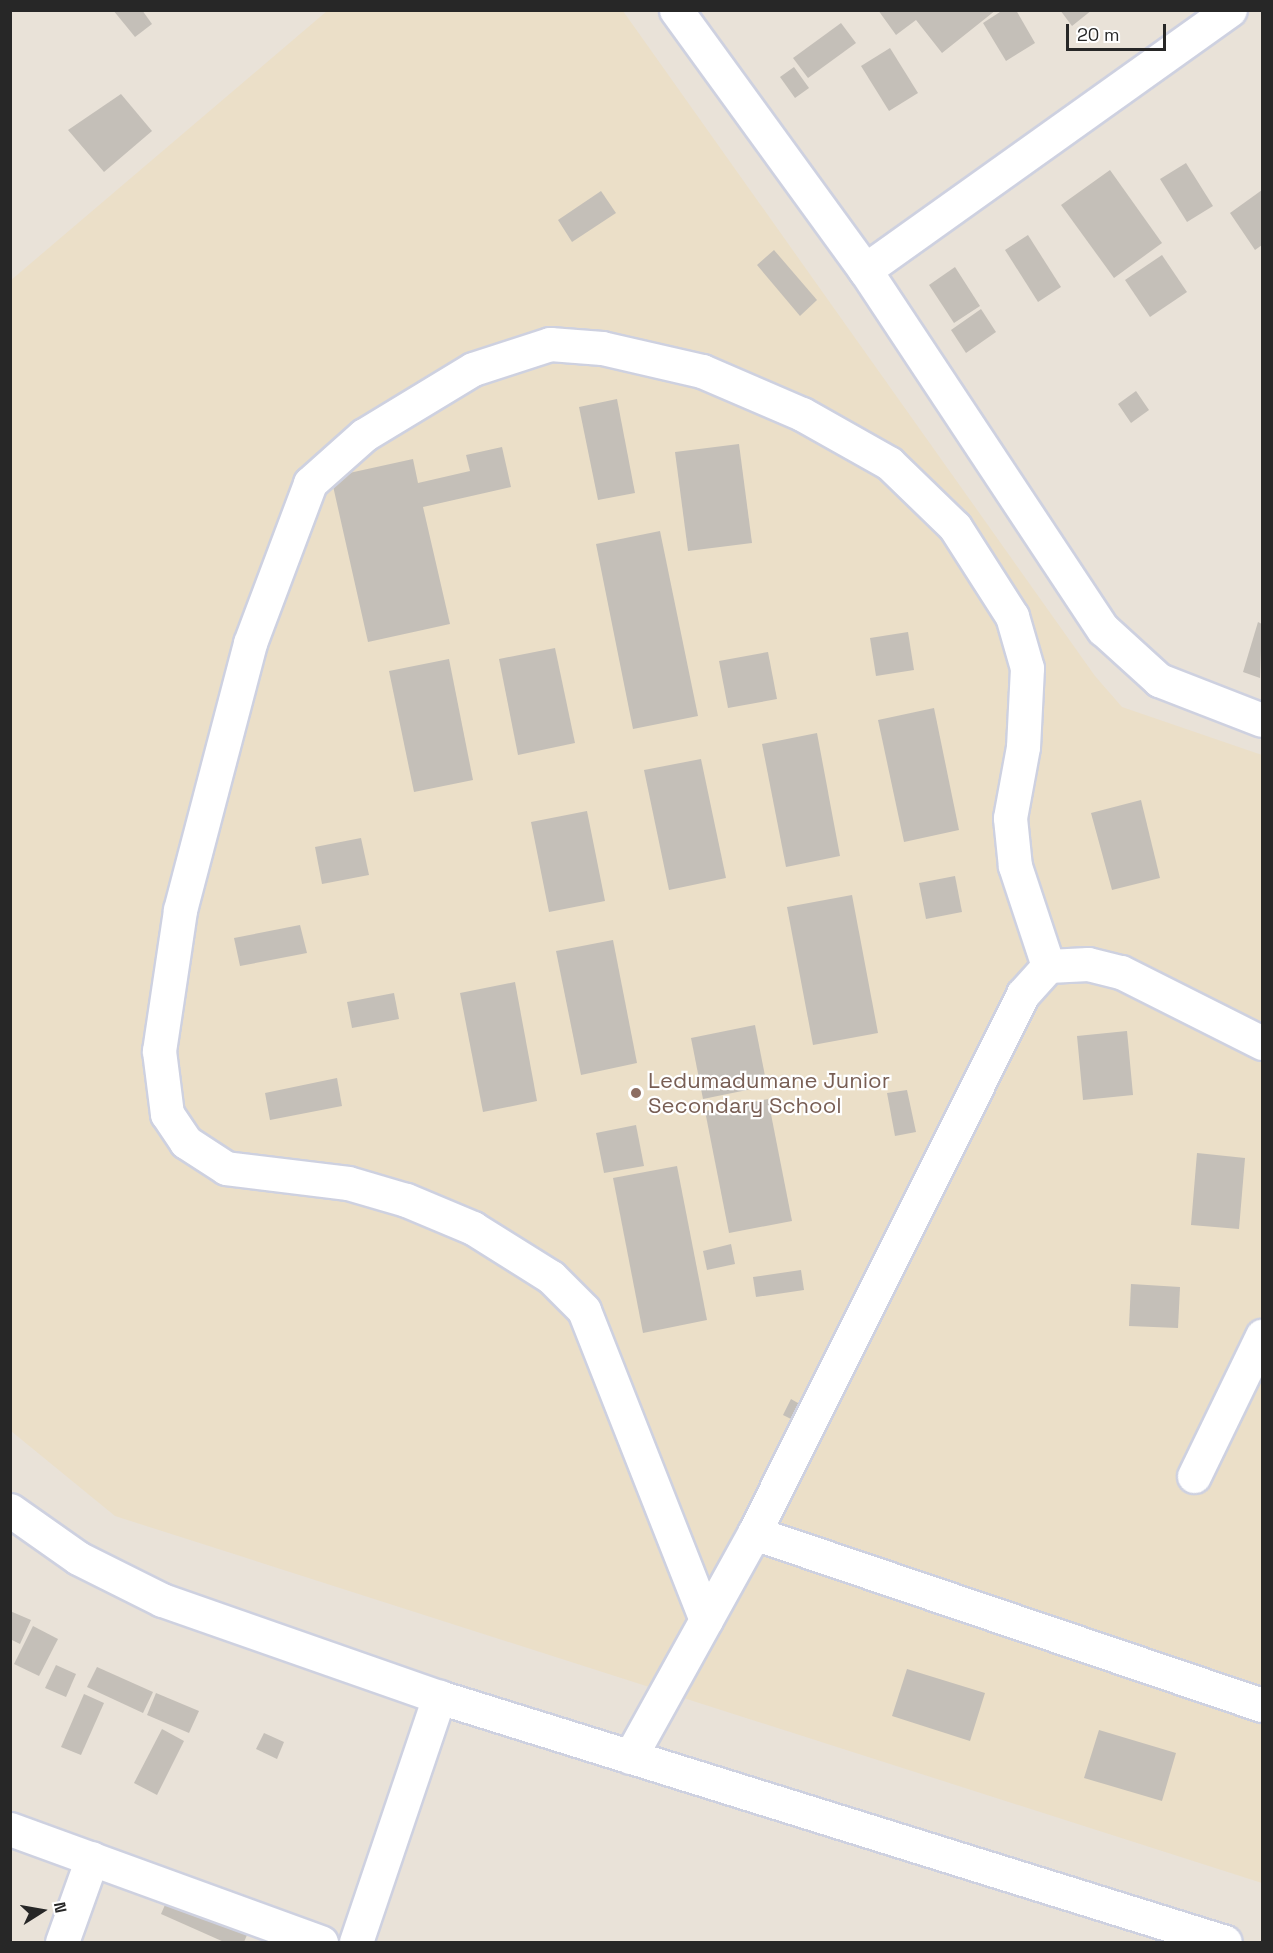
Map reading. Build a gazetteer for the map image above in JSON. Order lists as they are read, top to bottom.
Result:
{
  "places": ["Ledumadumane Junior Secondary School"],
  "scale_bar": "20 m",
  "north": "right"
}
